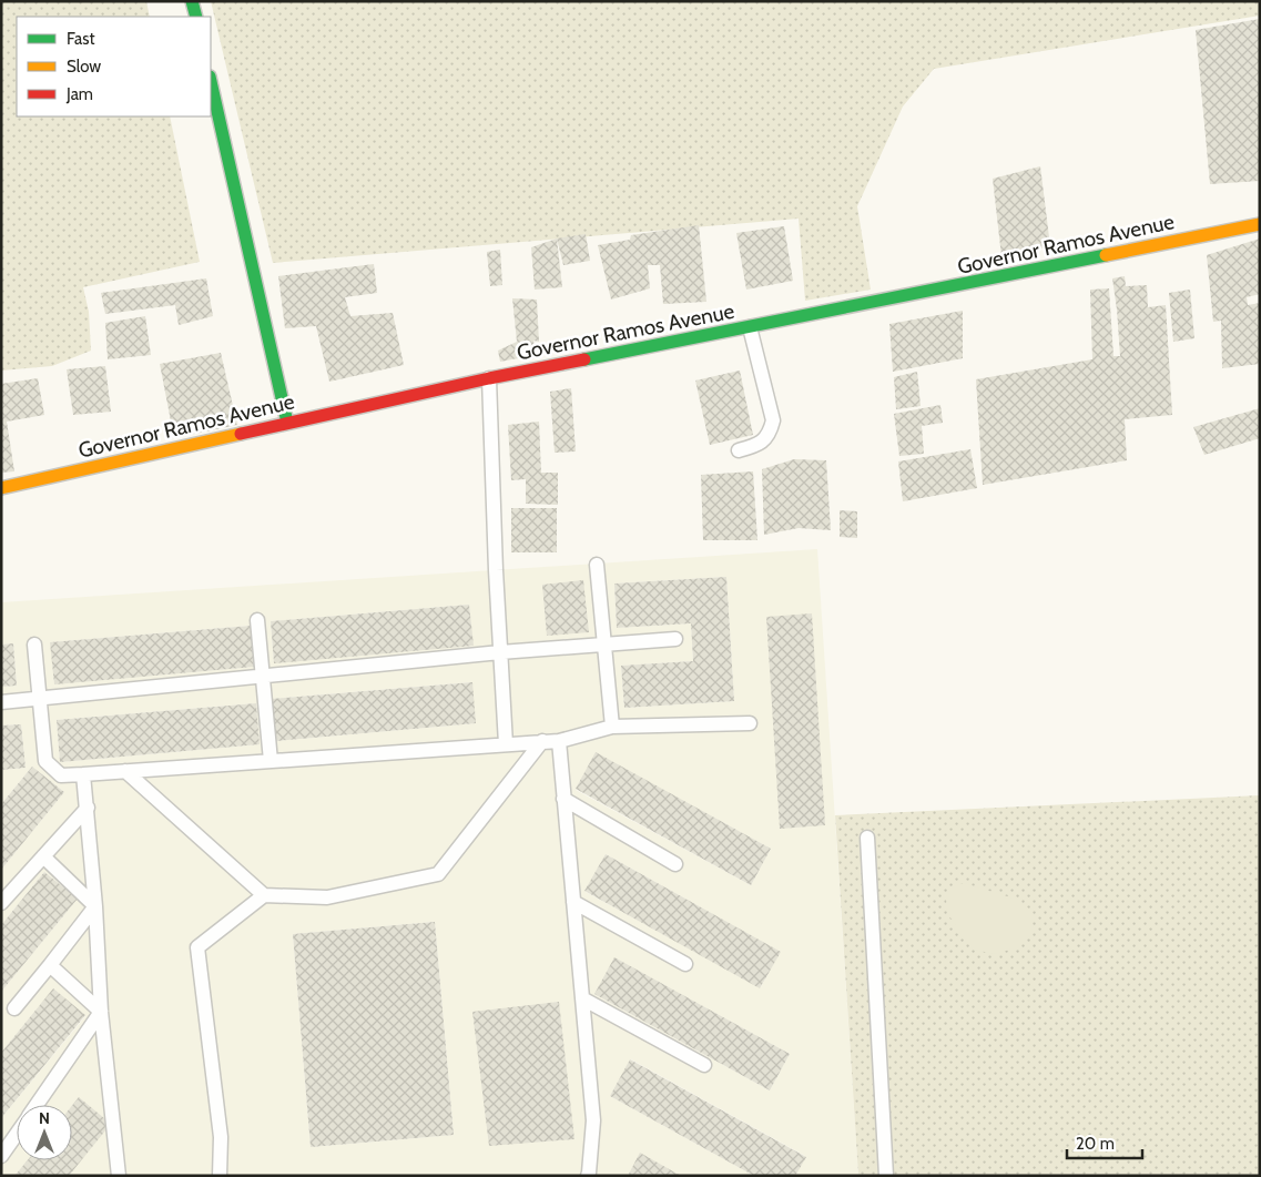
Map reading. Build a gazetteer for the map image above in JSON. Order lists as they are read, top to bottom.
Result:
{
  "streets": {
    "main road": ["Governor Ramos Avenue"]
  },
  "legend": ["Fast", "Slow", "Jam"],
  "scale_bar": "20 m",
  "north": "top"
}
